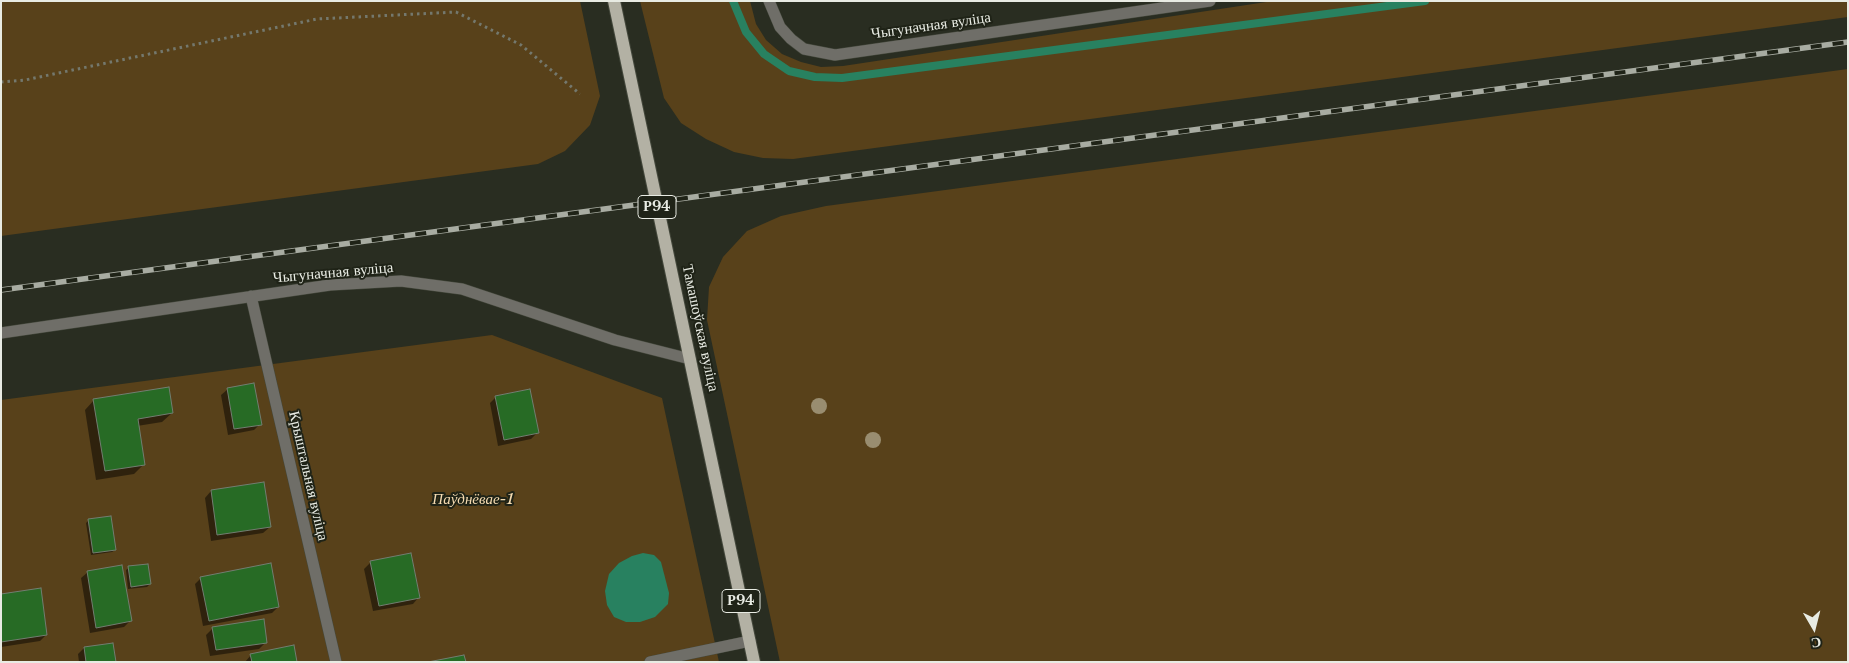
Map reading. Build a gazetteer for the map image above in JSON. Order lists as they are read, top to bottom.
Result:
{
  "streets": {
    "main road": ["Р94", "Тамашоўская вуліца"],
    "lane": ["Чыгуначная вуліца", "Крыштальная вуліца"]
  },
  "crossings": [
    ["Чыгуначная вуліца", "Тамашоўская вуліца"],
    ["Чыгуначная вуліца", "Крыштальная вуліца"]
  ],
  "parks": ["Паўднёвае-1"],
  "north": "bottom"
}
